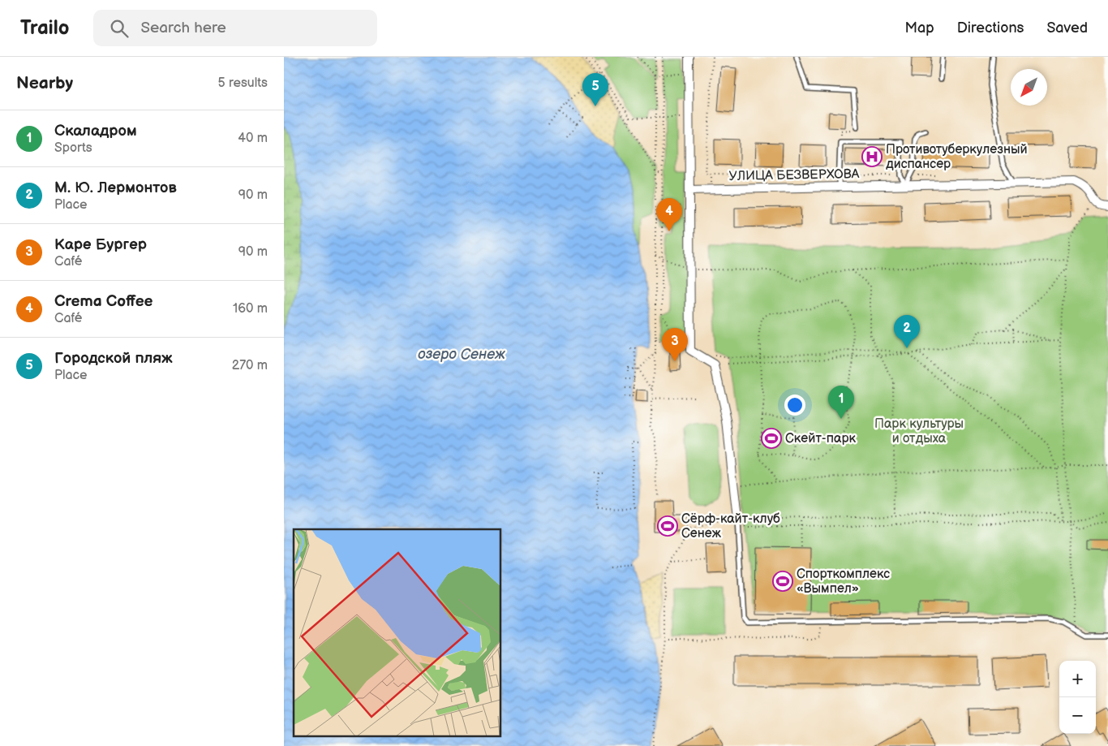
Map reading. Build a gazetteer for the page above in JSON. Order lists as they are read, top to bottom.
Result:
{
  "streets": {
    "street": ["УЛИЦА БЕЗВЕРХОВА"]
  },
  "water": ["озеро Сенеж"],
  "parks": ["Парк культуры и отдыха"],
  "places": {
    "hospital": ["Противотуберкулезный диспансер"],
    "sports": ["Скейт-парк", "Сёрф-кайт-клуб Сенеж", "Спорткомплекс «Вымпел»"]
  },
  "north": "bottom left",
  "page": {
    "header": "Trailo",
    "search": "Search here",
    "nav": ["Map", "Directions", "Saved"],
    "heading": ["Nearby", "5 results"],
    "pins": [
      "5",
      "4",
      "2",
      "3",
      "1"
    ],
    "list": [
      {
        "mark": "1",
        "name": "Скаладром",
        "note": "Sports",
        "value": "40 m"
      },
      {
        "mark": "2",
        "name": "М. Ю. Лермонтов",
        "note": "Place",
        "value": "90 m"
      },
      {
        "mark": "3",
        "name": "Каре Бургер",
        "note": "Café",
        "value": "90 m"
      },
      {
        "mark": "4",
        "name": "Crema Coffee",
        "note": "Café",
        "value": "160 m"
      },
      {
        "mark": "5",
        "name": "Городской пляж",
        "note": "Place",
        "value": "270 m"
      }
    ],
    "map_buttons": ["+", "−"]
  }
}
